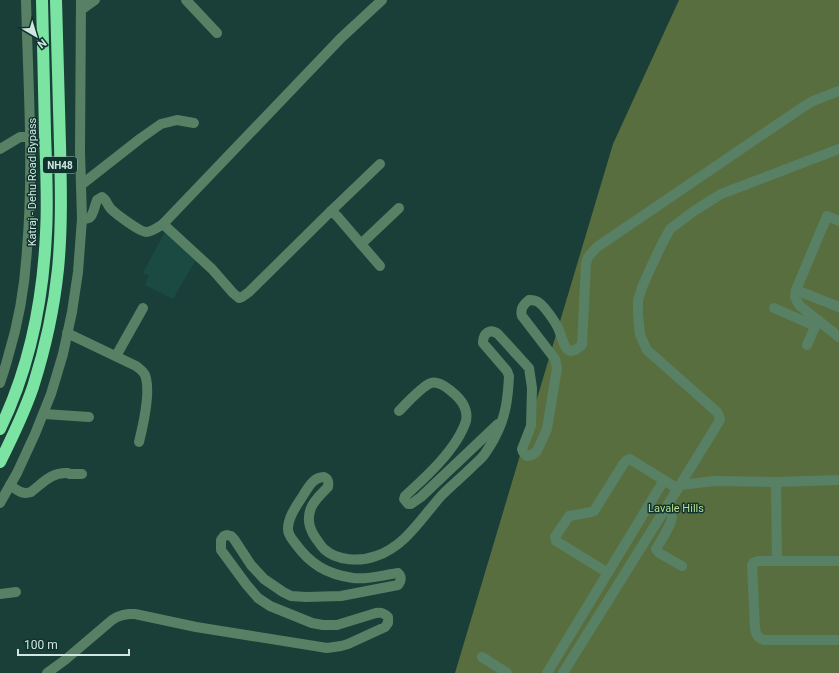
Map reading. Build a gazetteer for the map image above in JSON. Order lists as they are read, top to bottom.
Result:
{
  "streets": {
    "highway": ["NH48", "Katraj - Dehu Road Bypass"]
  },
  "parks": ["Lavale Hills"],
  "scale_bar": "100 m",
  "north": "bottom right"
}
